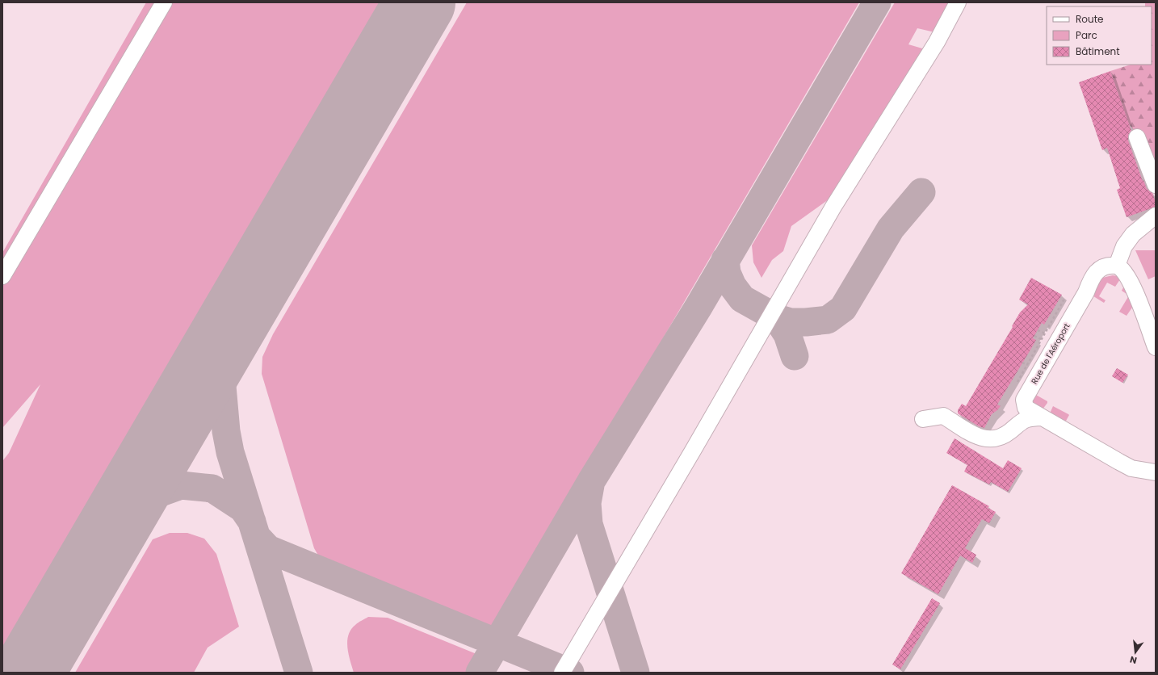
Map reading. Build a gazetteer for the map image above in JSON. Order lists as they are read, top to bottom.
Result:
{
  "streets": {
    "street": ["Rue de l'Aéroport"]
  },
  "legend": ["Route", "Parc", "Bâtiment"],
  "north": "bottom"
}
